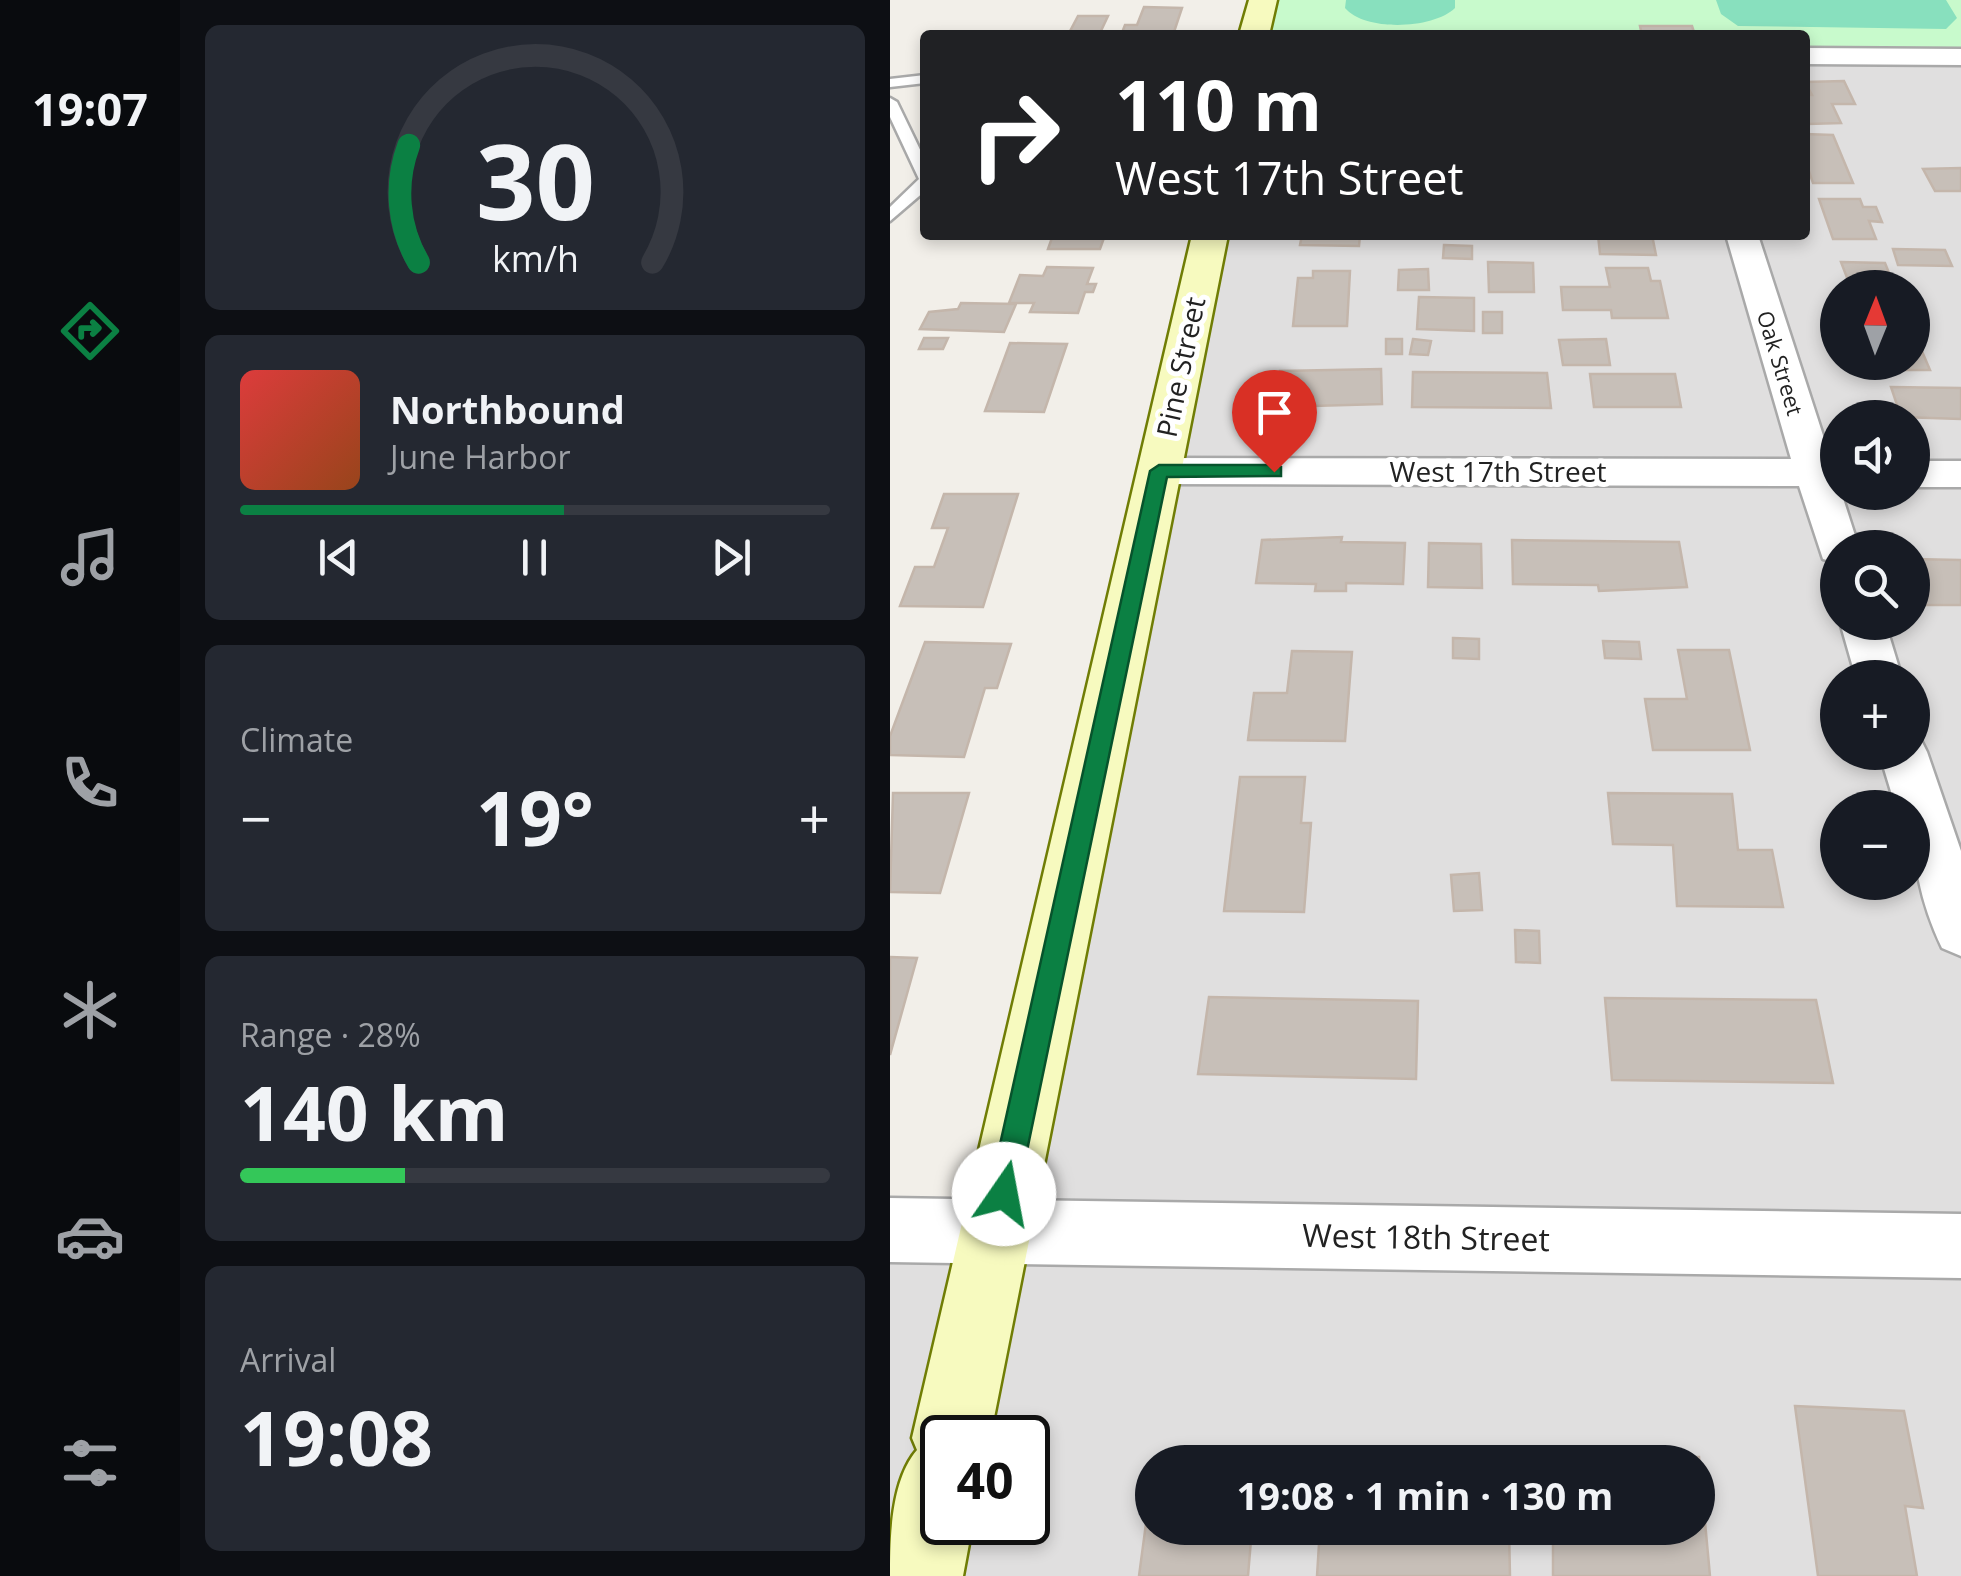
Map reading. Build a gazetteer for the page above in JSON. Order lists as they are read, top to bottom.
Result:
{
  "streets": {
    "street": [
      "Oak Street",
      "Pine Street",
      "West 17th Street",
      "West 18th Street"
    ]
  },
  "crossings": [
    ["Pine Street", "West 17th Street"],
    ["Pine Street", "West 18th Street"]
  ],
  "north": "top",
  "page": {
    "tabs": "19:07",
    "turn": ["110 m", "West 17th Street"],
    "map_buttons": ["+", "−"],
    "song": ["Northbound", "June Harbor"],
    "tile": [
      "Climate",
      ["Range · 28%", "140 km"],
      ["Arrival", "19:08"]
    ],
    "heat": ["−", "19°", "+"],
    "limit": "40",
    "trip": "19:08 · 1 min · 130 m",
    "gauge": ["30", "km/h"]
  }
}
